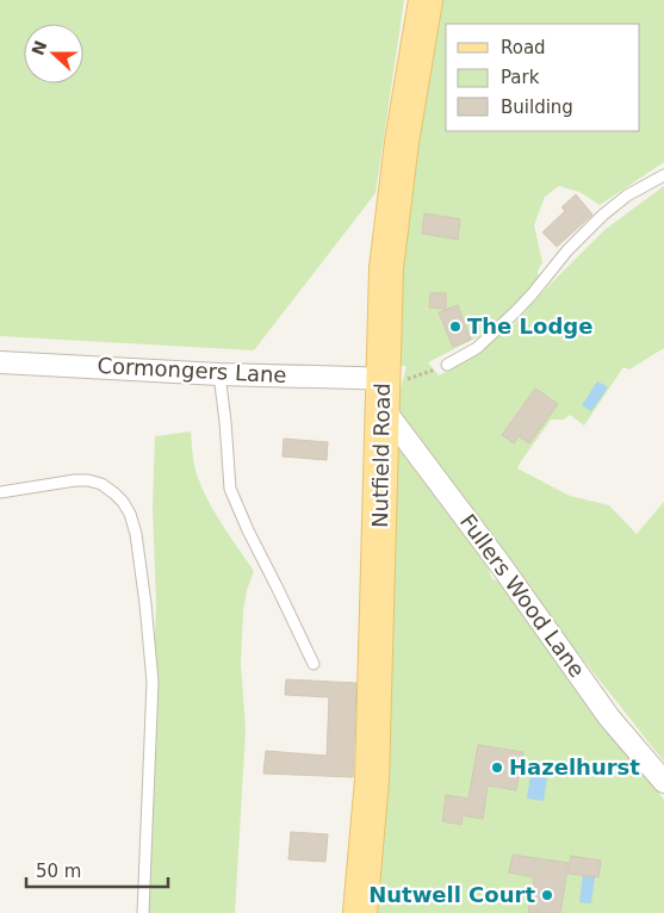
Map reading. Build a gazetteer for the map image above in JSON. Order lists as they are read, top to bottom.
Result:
{
  "streets": {
    "main road": ["Nutfield Road"],
    "street": ["Cormongers Lane", "Fullers Wood Lane"]
  },
  "crossings": [
    ["Cormongers Lane", "Nutfield Road"],
    ["Cormongers Lane", "Fullers Wood Lane"],
    ["Nutfield Road", "Fullers Wood Lane"]
  ],
  "places": ["The Lodge", "Hazelhurst", "Nutwell Court"],
  "legend": ["Road", "Park", "Building"],
  "scale_bar": "50 m",
  "north": "left"
}
